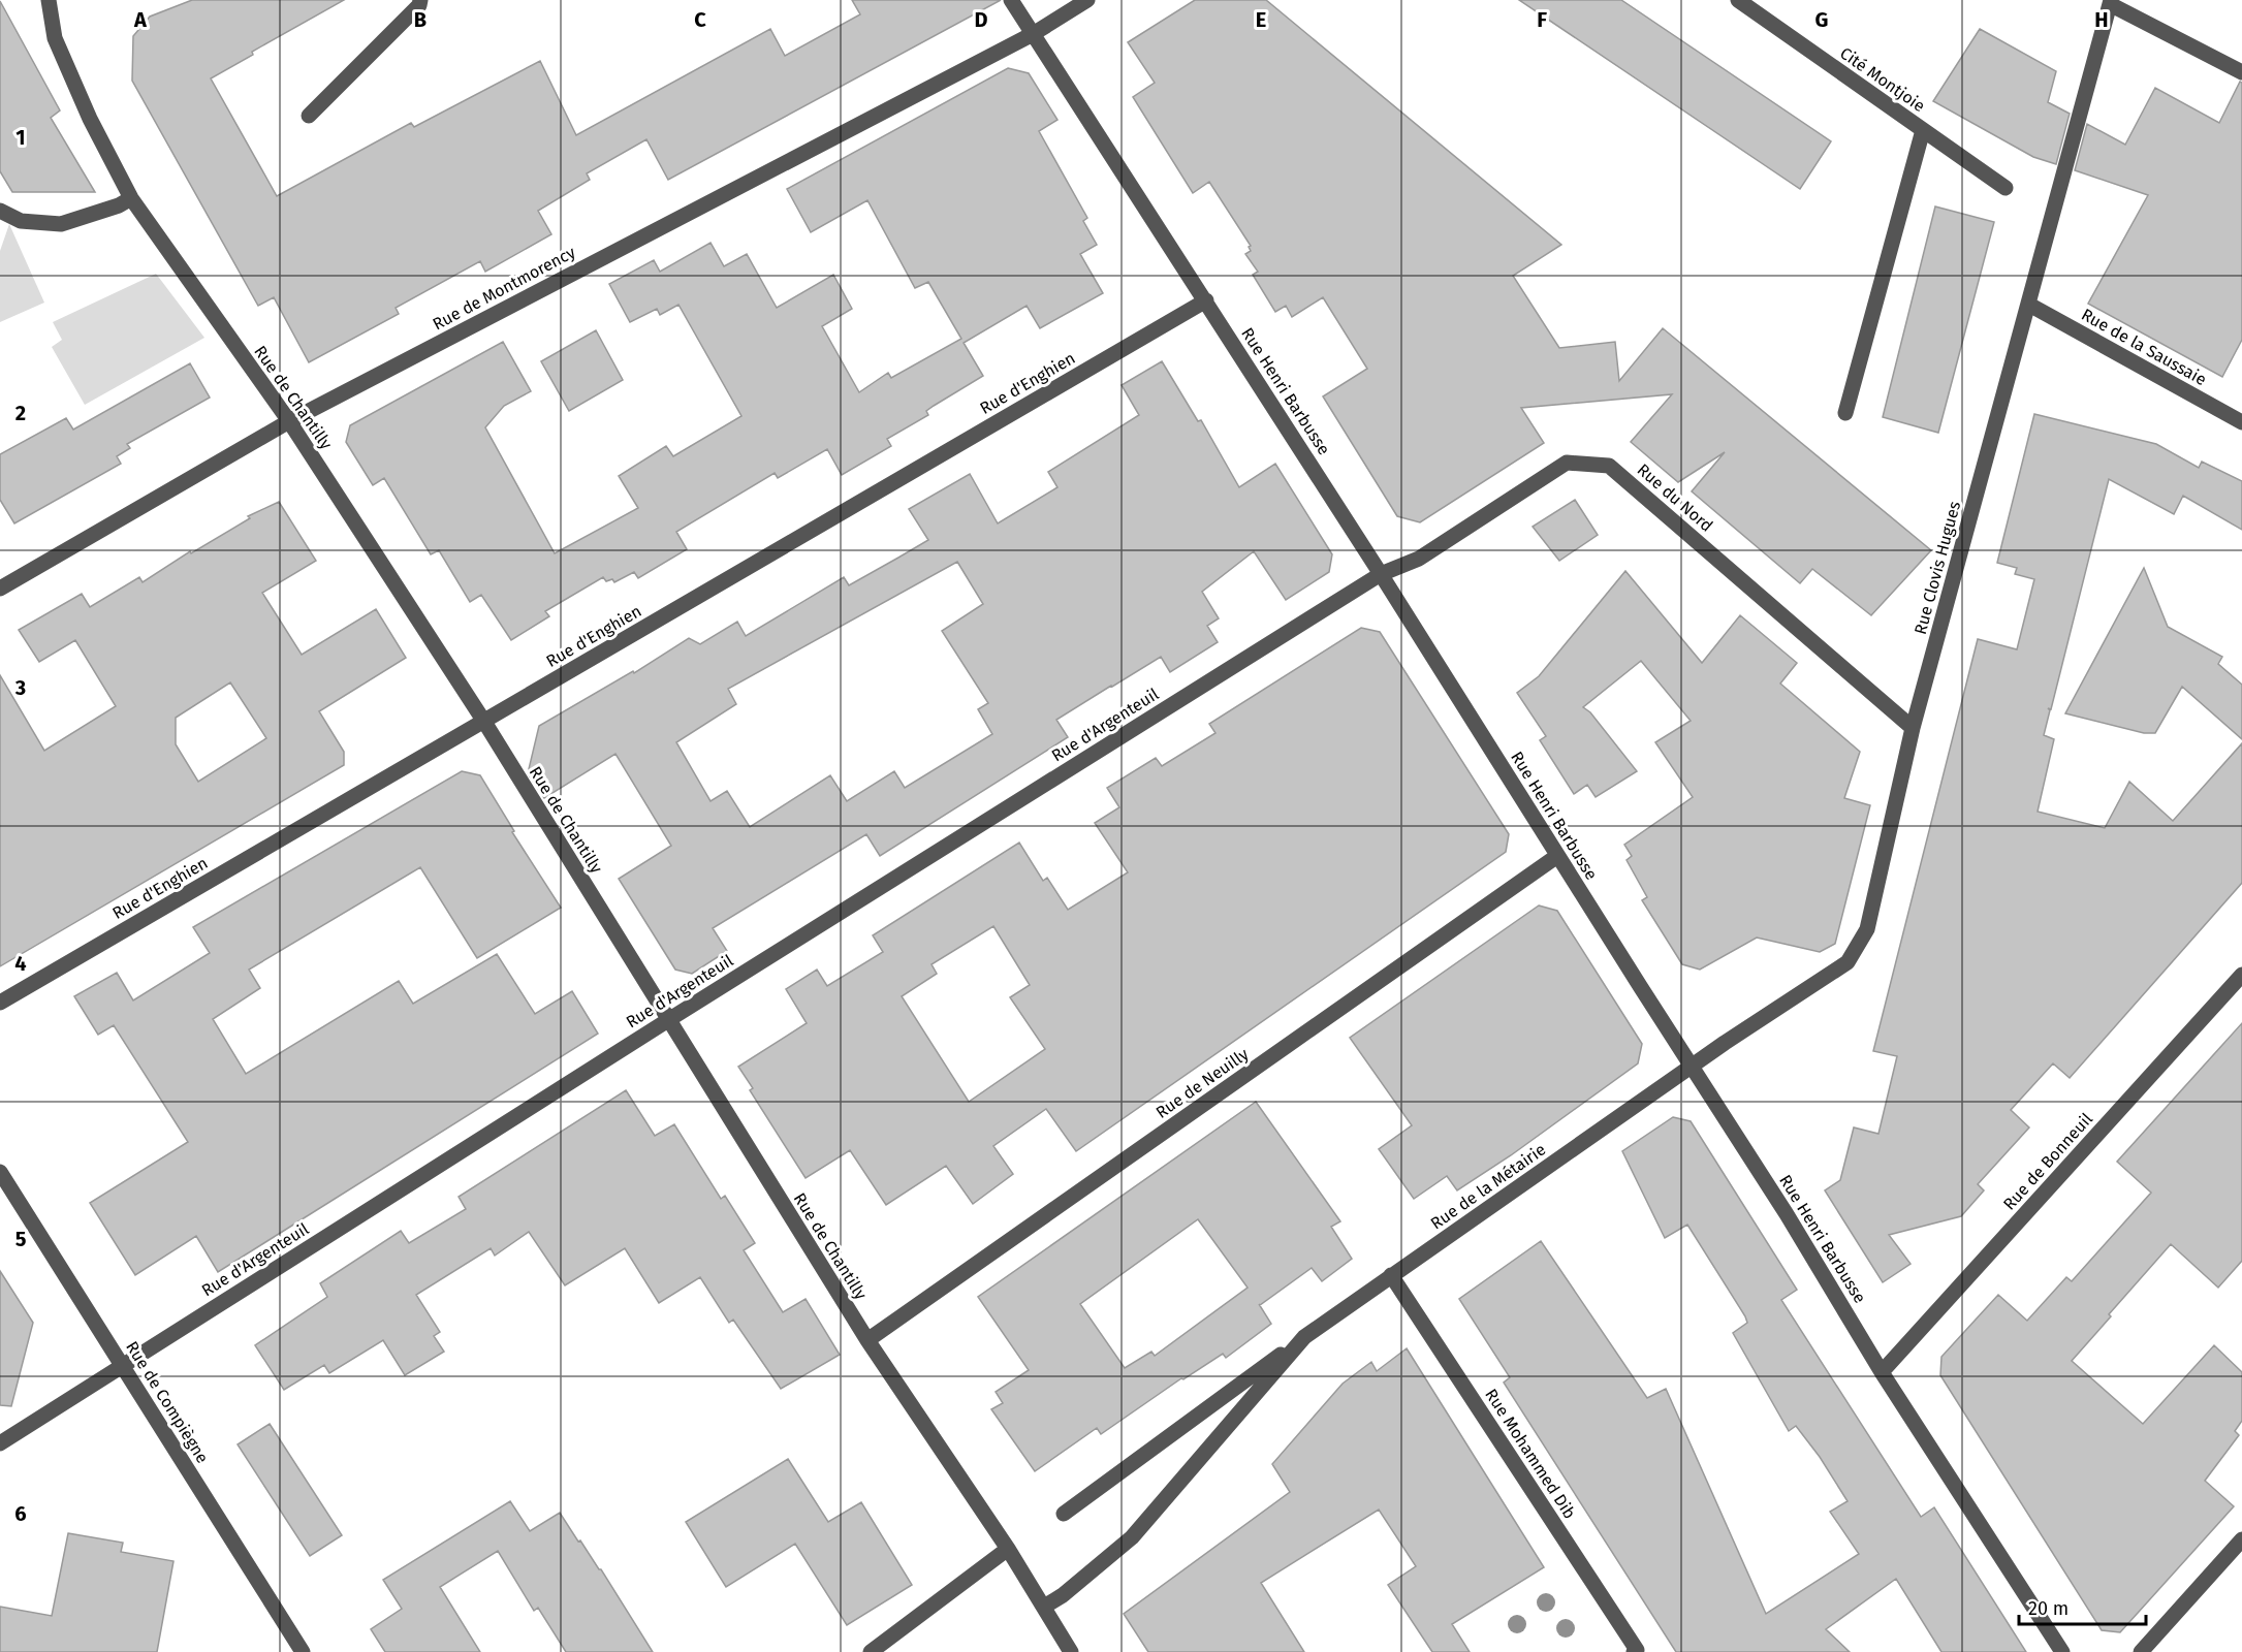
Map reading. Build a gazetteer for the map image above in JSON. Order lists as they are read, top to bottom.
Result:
{
  "streets": {
    "street": [
      "Cité Montjoie",
      "Rue de Montmorency",
      "Rue de la Saussaie",
      "Rue d'Enghien",
      "Rue Henri Barbusse",
      "Rue de Chantilly",
      "Rue du Nord",
      "Rue Clovis Hugues",
      "Rue d'Argenteuil",
      "Rue de Neuilly",
      "Rue de Bonneuil",
      "Rue de la Métairie",
      "Rue de Compiègne",
      "Rue Mohammed Dib"
    ]
  },
  "crossings": [
    ["Rue de Montmorency", "Rue Henri Barbusse"],
    ["Rue de Montmorency", "Rue de Chantilly"],
    ["Rue de la Saussaie", "Rue Clovis Hugues"],
    ["Rue d'Enghien", "Rue Henri Barbusse"],
    ["Rue d'Enghien", "Rue de Chantilly"],
    ["Rue Henri Barbusse", "Rue du Nord"],
    ["Rue Henri Barbusse", "Rue Clovis Hugues"],
    ["Rue Henri Barbusse", "Rue d'Argenteuil"],
    ["Rue Henri Barbusse", "Rue de Neuilly"],
    ["Rue Henri Barbusse", "Rue de Bonneuil"],
    ["Rue Henri Barbusse", "Rue de la Métairie"],
    ["Rue de Chantilly", "Rue d'Argenteuil"],
    ["Rue de Chantilly", "Rue de Neuilly"],
    ["Rue de Chantilly", "Rue de la Métairie"],
    ["Rue du Nord", "Rue Clovis Hugues"],
    ["Rue du Nord", "Rue d'Argenteuil"],
    ["Rue Clovis Hugues", "Rue de la Métairie"],
    ["Rue d'Argenteuil", "Rue de Compiègne"],
    ["Rue de la Métairie", "Rue Mohammed Dib"]
  ],
  "scale_bar": "20 m",
  "grid": {
    "columns": [
      "A",
      "B",
      "C",
      "D",
      "E",
      "F",
      "G",
      "H"
    ],
    "rows": [
      "1",
      "2",
      "3",
      "4",
      "5",
      "6"
    ]
  }
}
